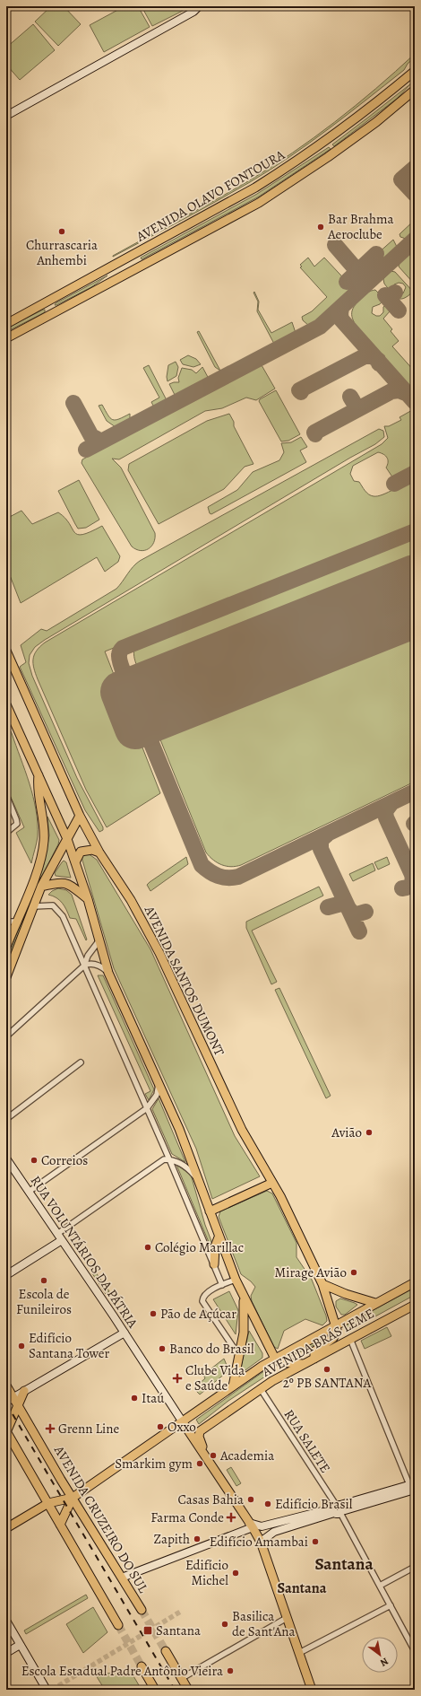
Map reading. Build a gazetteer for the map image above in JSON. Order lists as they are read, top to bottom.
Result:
{
  "streets": {
    "main road": [
      "AVENIDA OLAVO FONTOURA",
      "AVENIDA SANTOS DUMONT",
      "RUA VOLUNTÁRIOS DA PÁTRIA",
      "AVENIDA BRÁS LEME",
      "AVENIDA CRUZEIRO DO SUL"
    ],
    "street": ["RUA SALETE"]
  },
  "crossings": [
    ["AVENIDA SANTOS DUMONT", "AVENIDA BRÁS LEME"],
    ["RUA VOLUNTÁRIOS DA PÁTRIA", "AVENIDA BRÁS LEME"],
    ["AVENIDA BRÁS LEME", "RUA SALETE"],
    ["AVENIDA BRÁS LEME", "AVENIDA CRUZEIRO DO SUL"]
  ],
  "districts": ["Santana", "Santana"],
  "places": {
    "other": [
      "Bar Brahma Aeroclube",
      "Churrascaria Anhembi",
      "Avião",
      "Correios",
      "Colégio Marillac",
      "Mirage Avião",
      "Escola de Funileiros",
      "Pão de Açúcar",
      "Edifício Santana Tower",
      "Banco do Brasil",
      "2º PB SANTANA",
      "Itaú",
      "Oxxo",
      "Academia",
      "Smarkim gym",
      "Casas Bahia",
      "Edifício Brasil",
      "Zapith",
      "Edifício Amambai",
      "Edifício Michel",
      "Basilica de Sant'Ana",
      "Escola Estadual Padre Antônio Vieira"
    ],
    "health": ["Clube Vida e Saúde", "Grenn Line", "Farma Conde"],
    "transit": ["Santana"]
  },
  "north": "bottom right"
}
